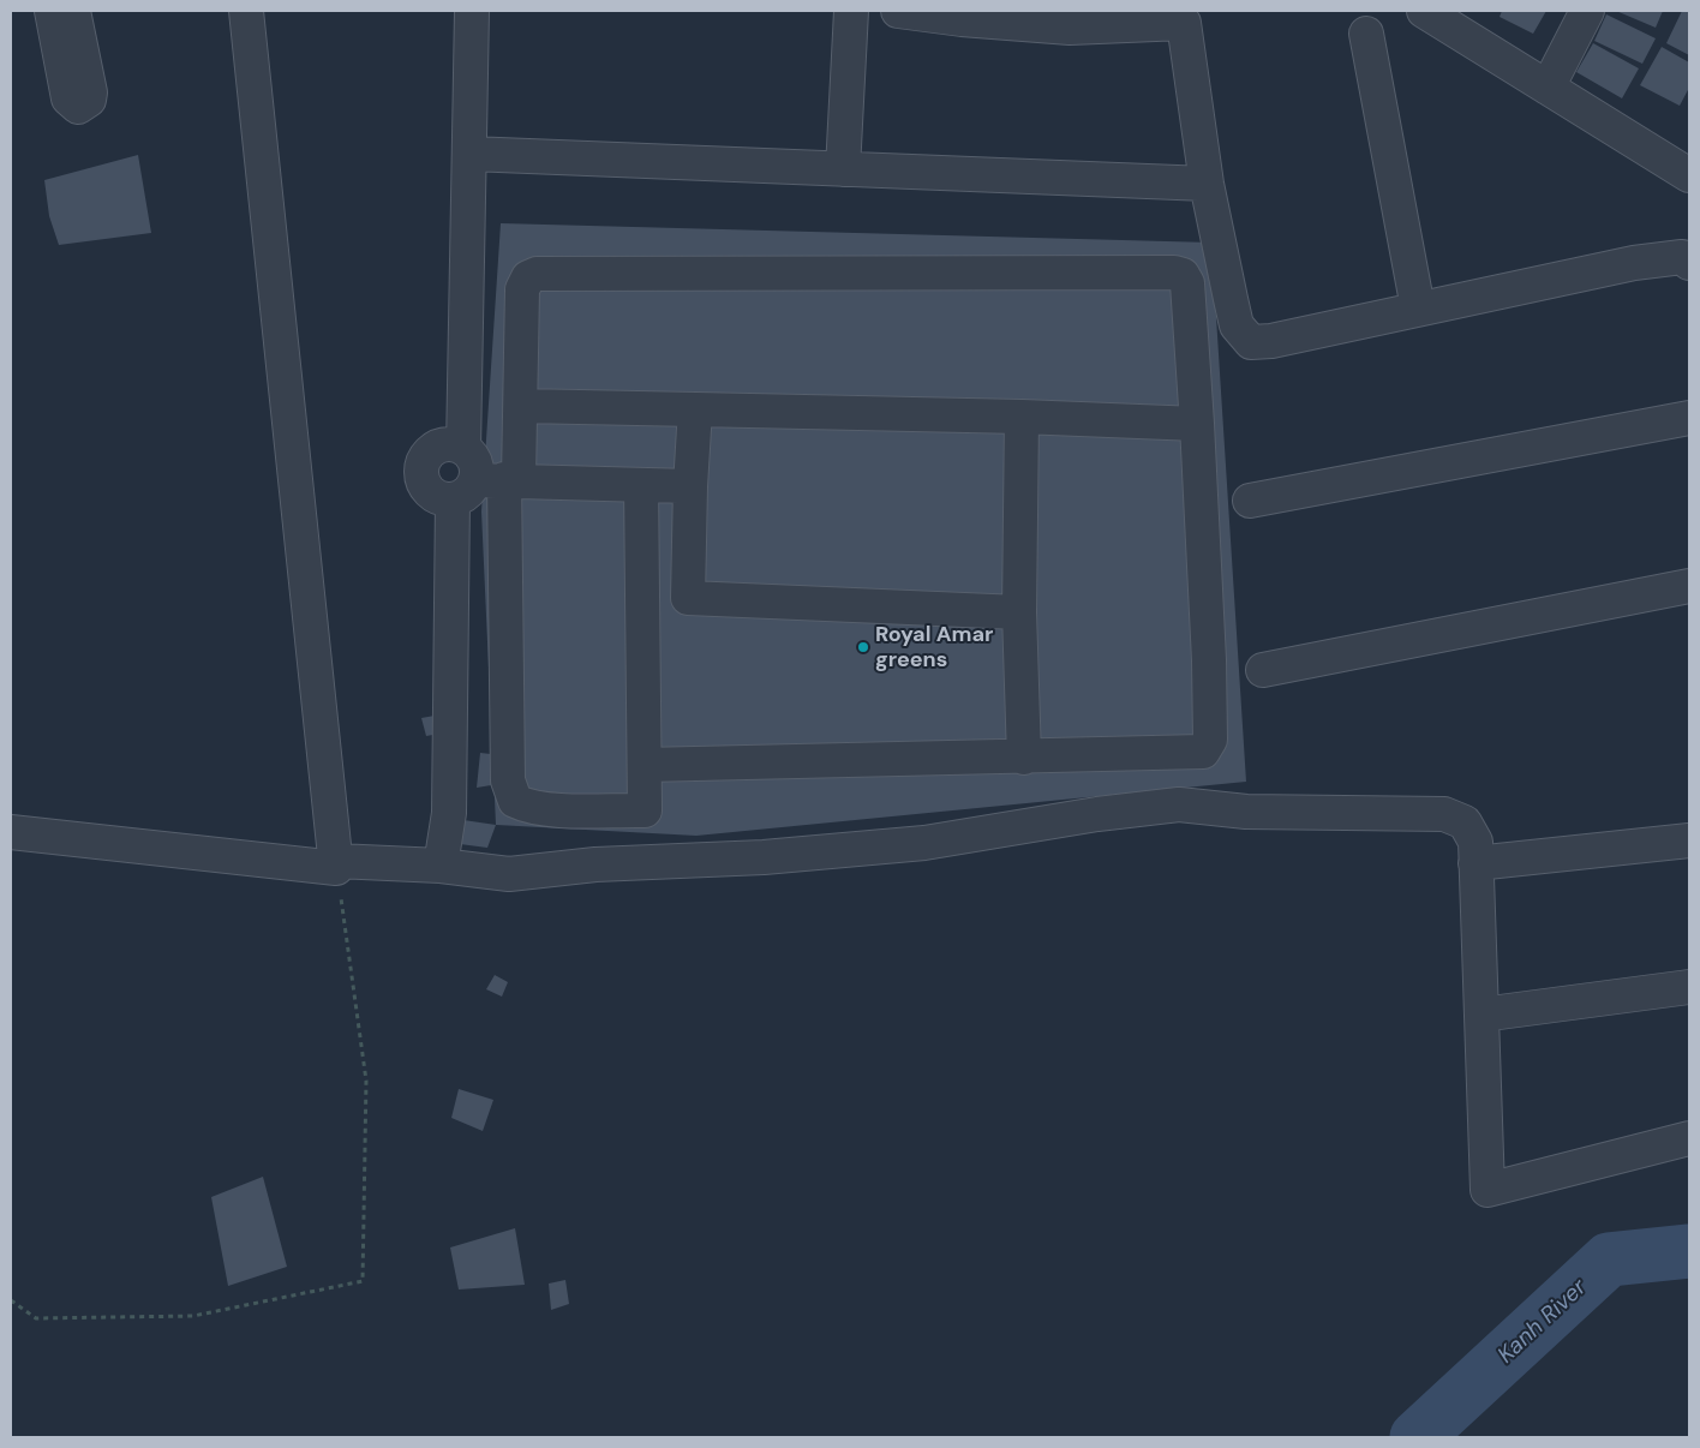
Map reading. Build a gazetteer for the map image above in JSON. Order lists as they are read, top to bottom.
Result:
{
  "water": ["Kanh River"],
  "places": ["Royal Amar greens"]
}
